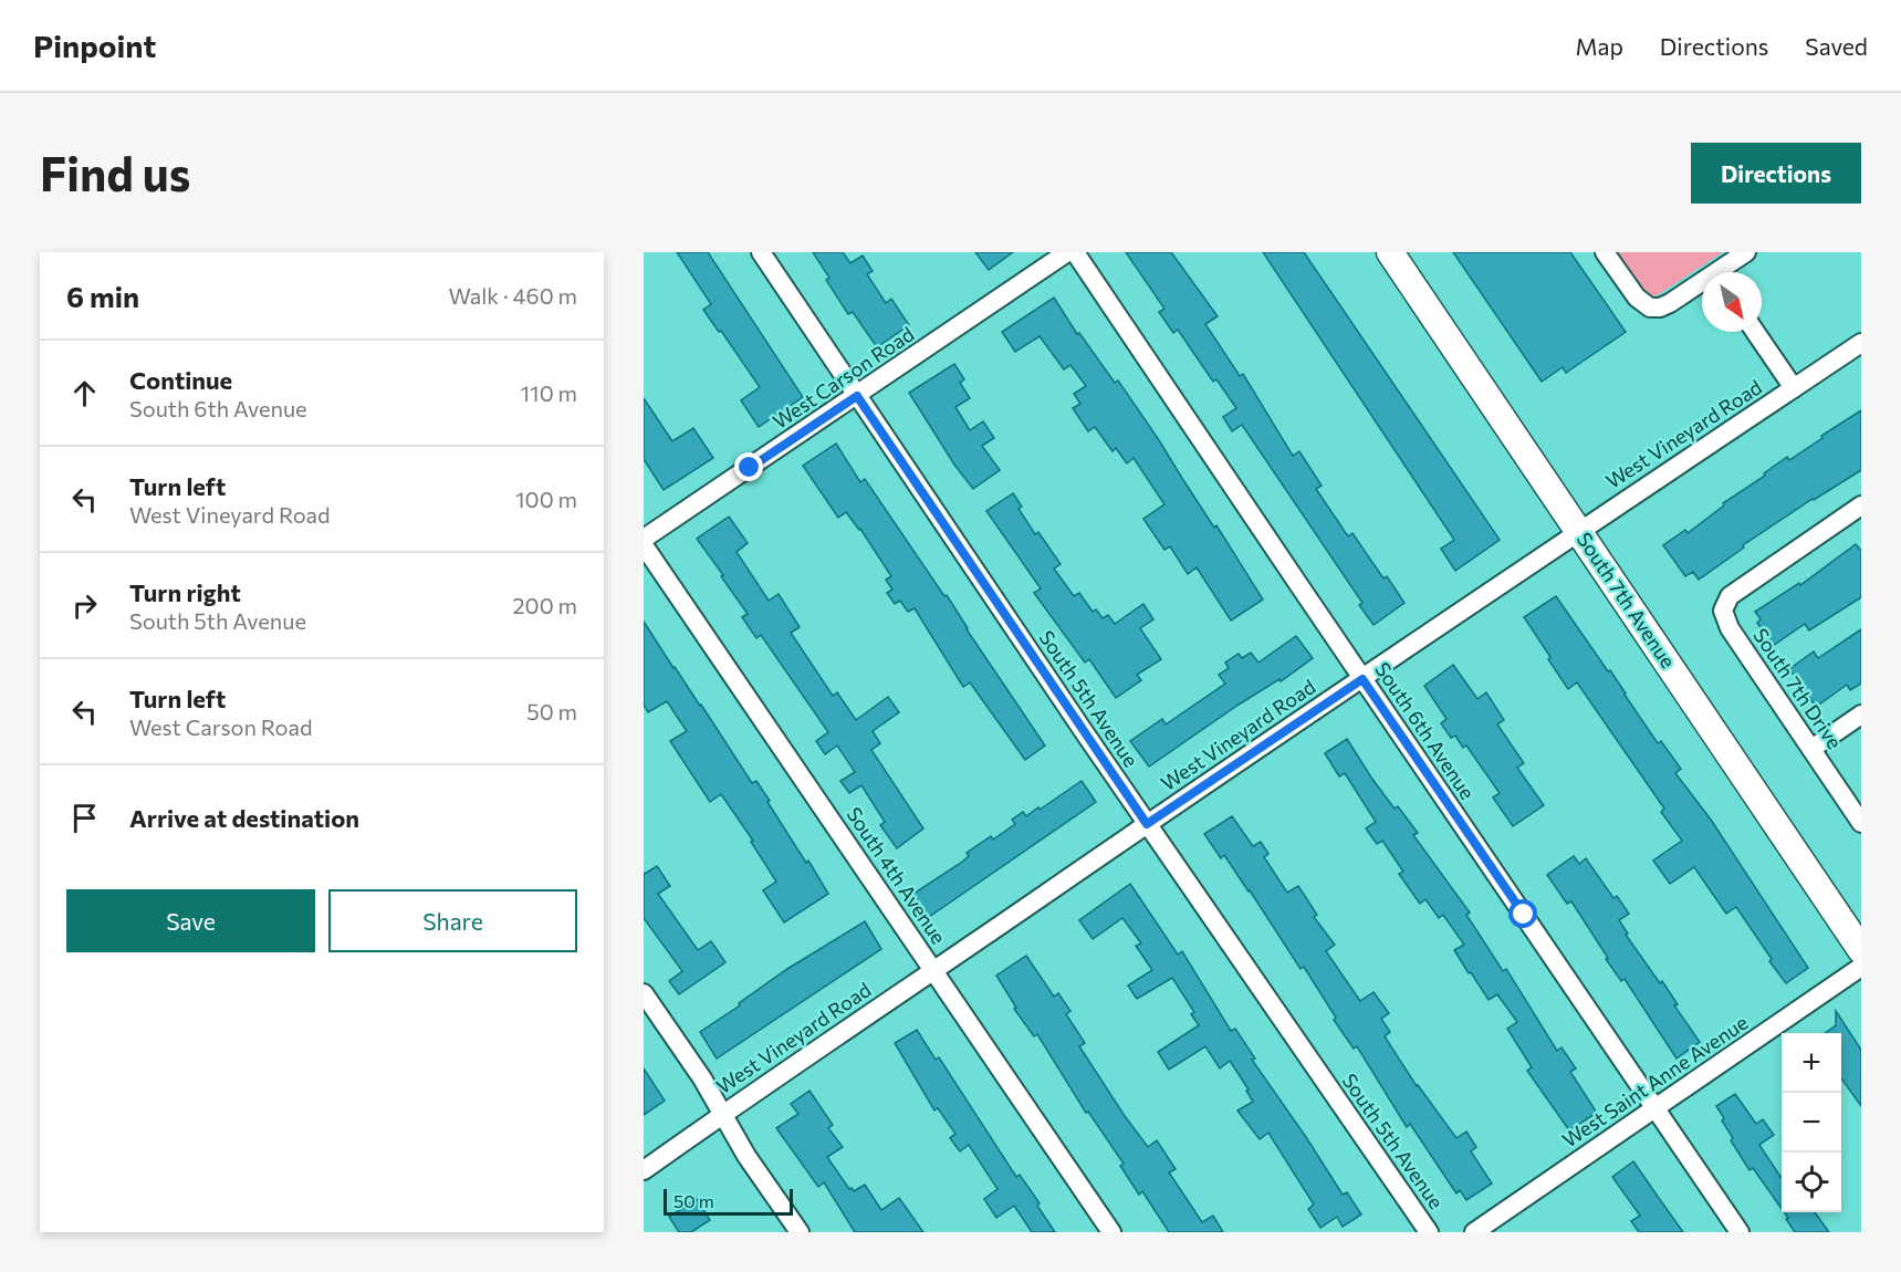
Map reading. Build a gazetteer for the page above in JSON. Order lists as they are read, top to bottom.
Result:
{
  "streets": {
    "main road": ["South 7th Avenue"],
    "street": [
      "West Carson Road",
      "West Vineyard Road",
      "South 7th Drive",
      "South 5th Avenue",
      "South 6th Avenue",
      "South 4th Avenue",
      "West Saint Anne Avenue"
    ]
  },
  "crossings": [
    ["West Carson Road", "South 5th Avenue"],
    ["West Vineyard Road", "South 7th Avenue"],
    ["West Vineyard Road", "South 5th Avenue"],
    ["West Vineyard Road", "South 6th Avenue"],
    ["West Vineyard Road", "South 4th Avenue"],
    ["South 6th Avenue", "West Saint Anne Avenue"]
  ],
  "scale_bar": "50 m",
  "north": "bottom right",
  "page": {
    "header": "Pinpoint",
    "nav": ["Map", "Directions", "Saved"],
    "buttons": [
      "Directions",
      ["Save", "Share"]
    ],
    "title": "Find us",
    "heading": ["6 min", "Walk · 460 m"],
    "list": [
      ["Continue", "South 6th Avenue", "110 m"],
      ["Turn left", "West Vineyard Road", "100 m"],
      ["Turn right", "South 5th Avenue", "200 m"],
      ["Turn left", "West Carson Road", "50 m"],
      "Arrive at destination"
    ],
    "map_buttons": ["+", "−"],
    "scale": "50 m"
  }
}
